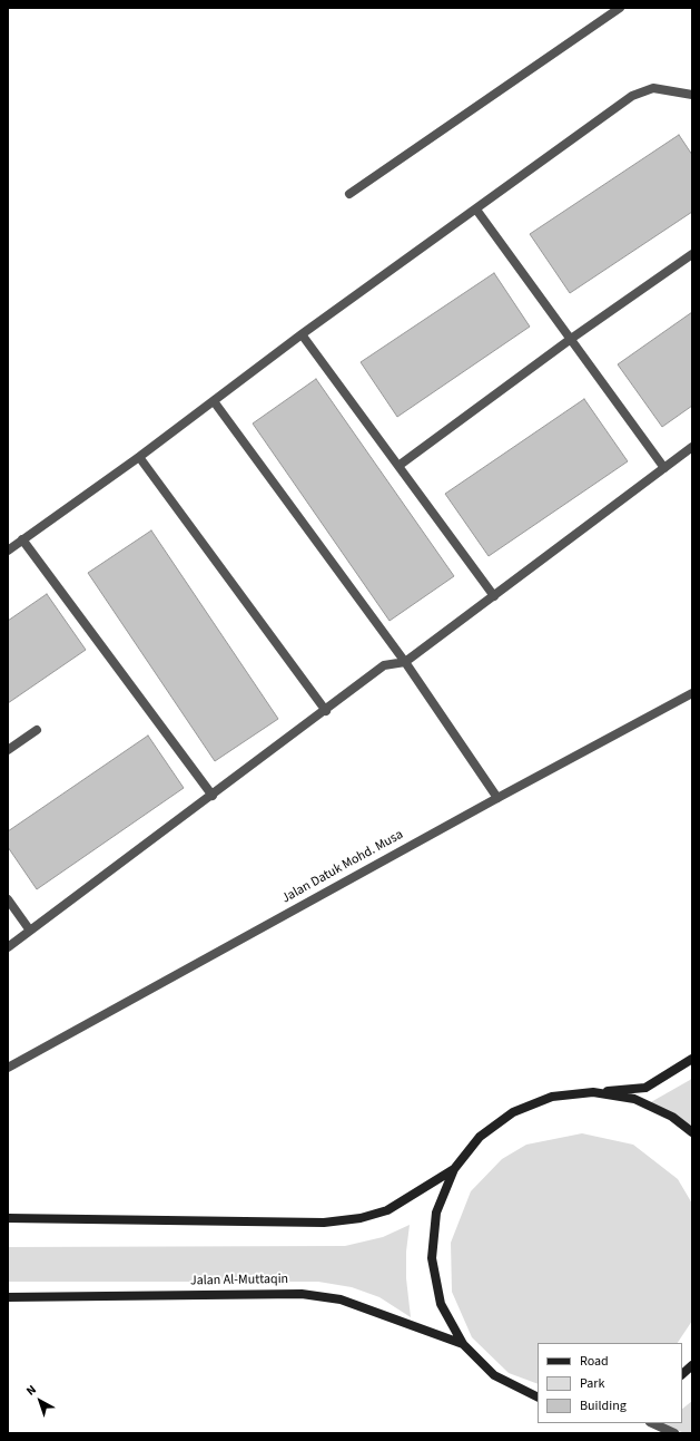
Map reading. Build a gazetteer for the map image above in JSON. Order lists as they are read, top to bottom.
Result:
{
  "streets": {
    "main road": ["Jalan Al-Muttaqin"],
    "street": ["Jalan Datuk Mohd. Musa"]
  },
  "legend": ["Road", "Park", "Building"],
  "north": "top left"
}
